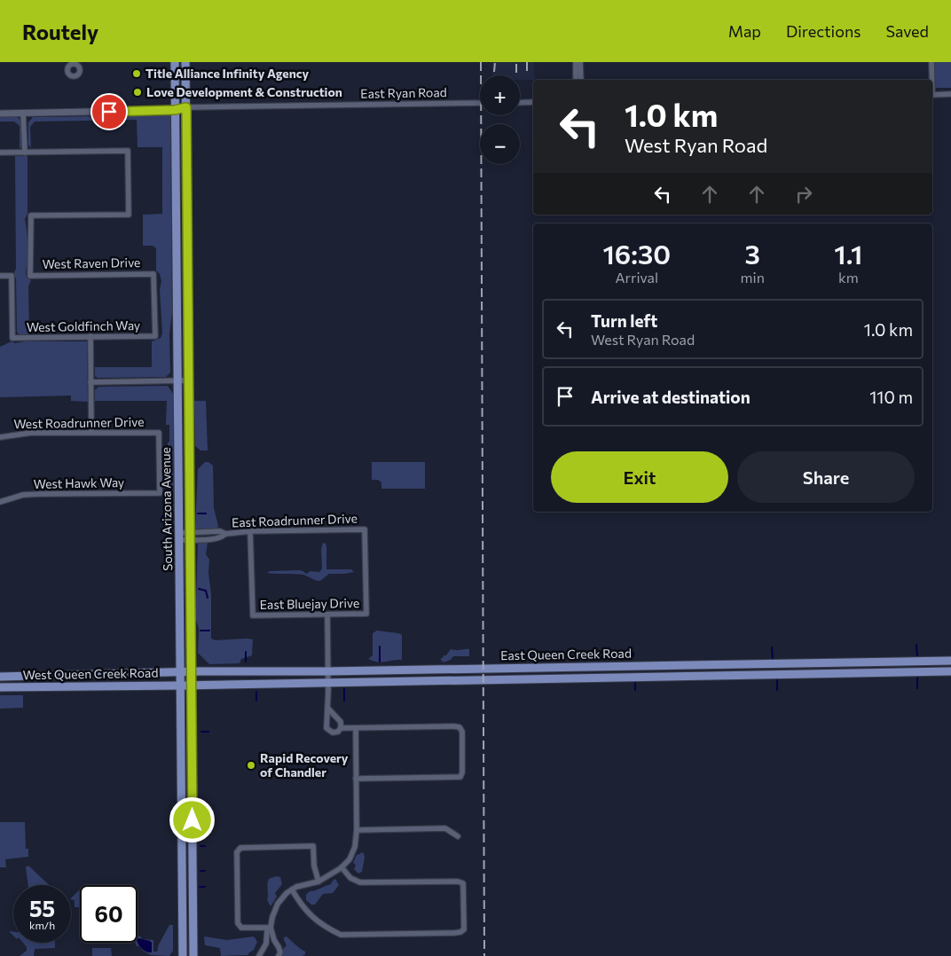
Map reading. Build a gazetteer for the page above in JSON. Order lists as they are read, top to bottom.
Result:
{
  "streets": {
    "main road": ["South Arizona Avenue", "East Queen Creek Road", "West Queen Creek Road"],
    "street": [
      "East Ryan Road",
      "West Raven Drive",
      "West Goldfinch Way",
      "West Roadrunner Drive",
      "West Hawk Way",
      "East Roadrunner Drive",
      "East Bluejay Drive"
    ]
  },
  "crossings": [
    ["East Ryan Road", "South Arizona Avenue"],
    ["West Raven Drive", "West Goldfinch Way"],
    ["West Roadrunner Drive", "West Hawk Way"],
    ["South Arizona Avenue", "East Roadrunner Drive"],
    ["South Arizona Avenue", "East Queen Creek Road"],
    ["South Arizona Avenue", "West Queen Creek Road"],
    ["East Roadrunner Drive", "East Bluejay Drive"],
    ["East Queen Creek Road", "West Queen Creek Road"]
  ],
  "places": ["Title Alliance Infinity Agency", "Love Development & Construction", "Rapid Recovery of Chandler"],
  "page": {
    "header": "Routely",
    "nav": ["Map", "Directions", "Saved"],
    "map_buttons": ["+", "−"],
    "turn": ["1.0 km", "West Ryan Road"],
    "eta": [
      "16:30",
      "Arrival",
      "3",
      "min",
      "1.1",
      "km"
    ],
    "list": [
      {
        "name": "Turn left",
        "note": "West Ryan Road",
        "value": "1.0 km"
      },
      {
        "name": "Arrive at destination",
        "value": "110 m"
      }
    ],
    "buttons": ["Exit", "Share"],
    "speed": "55 km/h",
    "limit": "60"
  }
}
